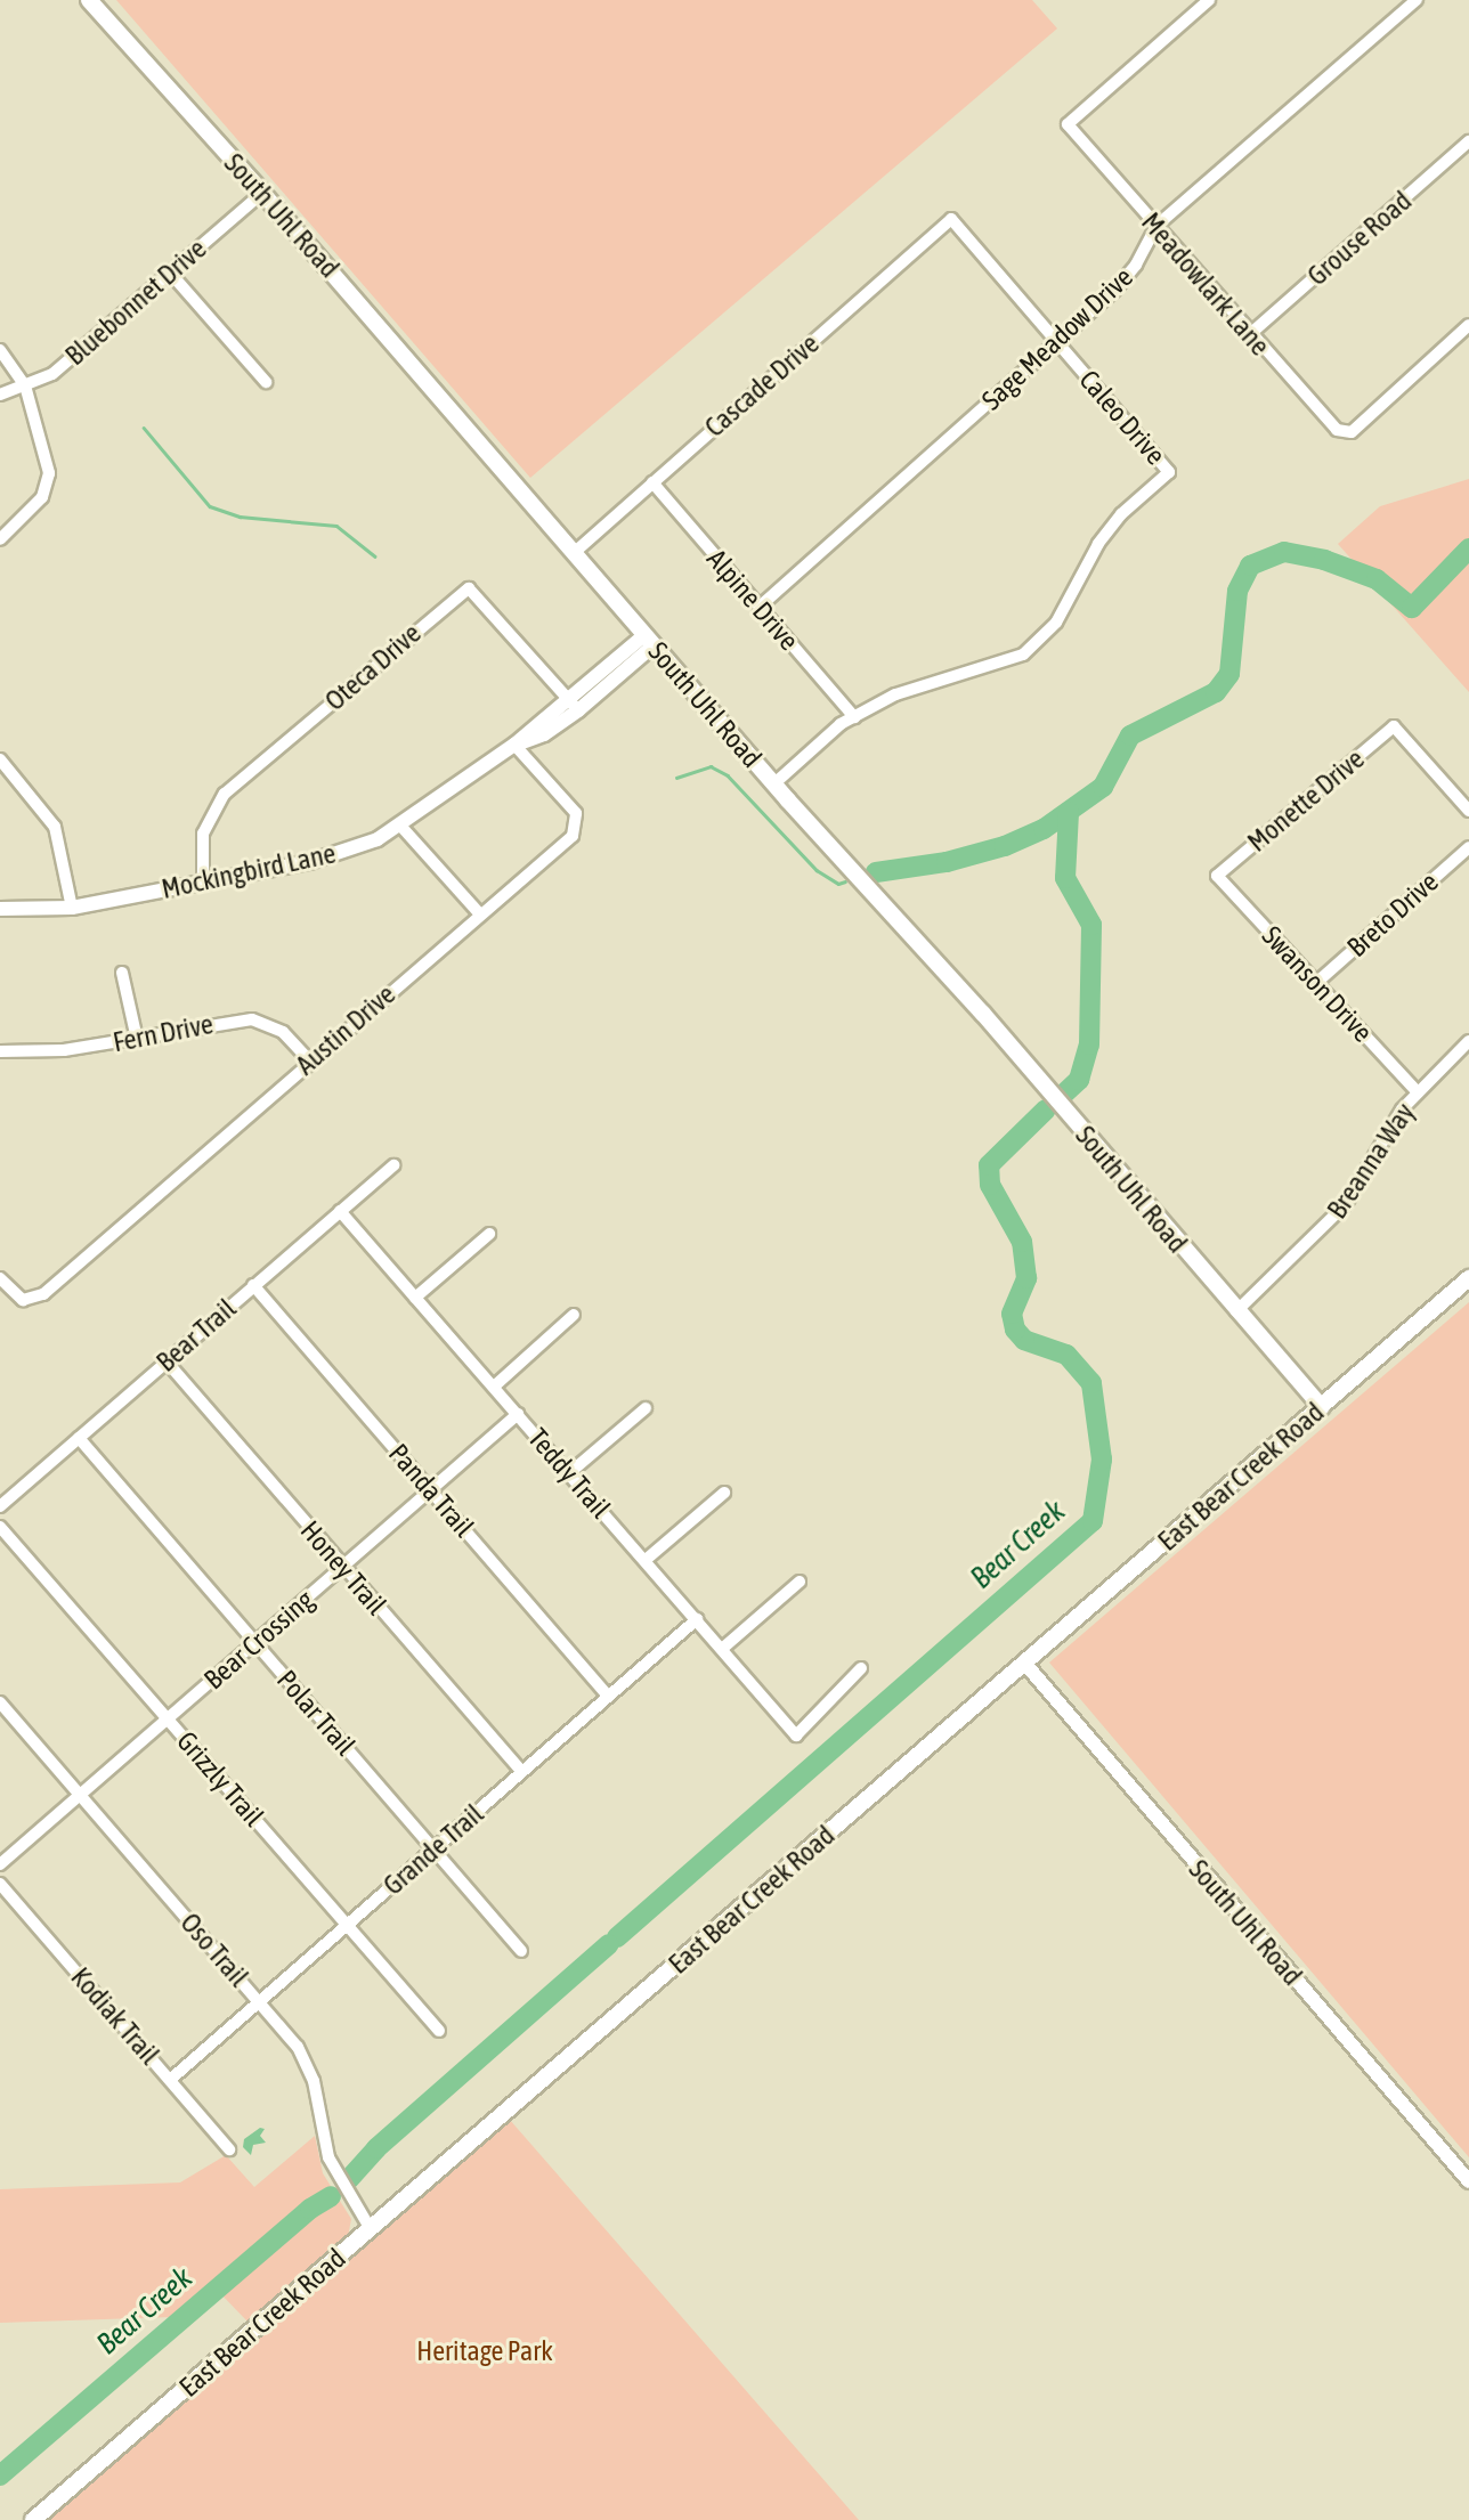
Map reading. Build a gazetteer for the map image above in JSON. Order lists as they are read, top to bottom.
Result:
{
  "streets": {
    "main road": ["South Uhl Road", "East Bear Creek Road"],
    "street": [
      "Grouse Road",
      "Meadowlark Lane",
      "Bluebonnet Drive",
      "Sage Meadow Drive",
      "Cascade Drive",
      "Caleo Drive",
      "Alpine Drive",
      "Oteca Drive",
      "Monette Drive",
      "Mockingbird Lane",
      "Breto Drive",
      "Swanson Drive",
      "Austin Drive",
      "Fern Drive",
      "Breanna Way",
      "Bear Trail",
      "Teddy Trail",
      "Panda Trail",
      "Honey Trail",
      "Bear Crossing",
      "Polar Trail",
      "Grizzly Trail",
      "Grande Trail",
      "Oso Trail",
      "Kodiak Trail"
    ]
  },
  "crossings": [
    ["South Uhl Road", "Bluebonnet Drive"],
    ["South Uhl Road", "Cascade Drive"],
    ["South Uhl Road", "Mockingbird Lane"],
    ["South Uhl Road", "Breanna Way"],
    ["South Uhl Road", "East Bear Creek Road"],
    ["Grouse Road", "Meadowlark Lane"],
    ["Meadowlark Lane", "Sage Meadow Drive"],
    ["Sage Meadow Drive", "Caleo Drive"],
    ["Sage Meadow Drive", "Alpine Drive"],
    ["Cascade Drive", "Caleo Drive"],
    ["Cascade Drive", "Alpine Drive"],
    ["Caleo Drive", "Alpine Drive"],
    ["Oteca Drive", "Mockingbird Lane"],
    ["Monette Drive", "Swanson Drive"],
    ["Mockingbird Lane", "Austin Drive"],
    ["Breto Drive", "Swanson Drive"],
    ["Swanson Drive", "Breanna Way"],
    ["Austin Drive", "Fern Drive"],
    ["Bear Trail", "Teddy Trail"],
    ["Bear Trail", "Panda Trail"],
    ["Bear Trail", "Honey Trail"],
    ["Bear Trail", "Polar Trail"],
    ["Teddy Trail", "Bear Crossing"],
    ["Teddy Trail", "Grande Trail"],
    ["East Bear Creek Road", "Oso Trail"],
    ["Panda Trail", "Bear Crossing"],
    ["Panda Trail", "Grande Trail"],
    ["Honey Trail", "Bear Crossing"],
    ["Honey Trail", "Grande Trail"],
    ["Bear Crossing", "Polar Trail"],
    ["Bear Crossing", "Grizzly Trail"],
    ["Bear Crossing", "Oso Trail"],
    ["Polar Trail", "Grande Trail"],
    ["Grizzly Trail", "Grande Trail"],
    ["Grande Trail", "Oso Trail"],
    ["Grande Trail", "Kodiak Trail"]
  ],
  "water": ["Bear Creek"],
  "parks": ["Heritage Park"]
}
